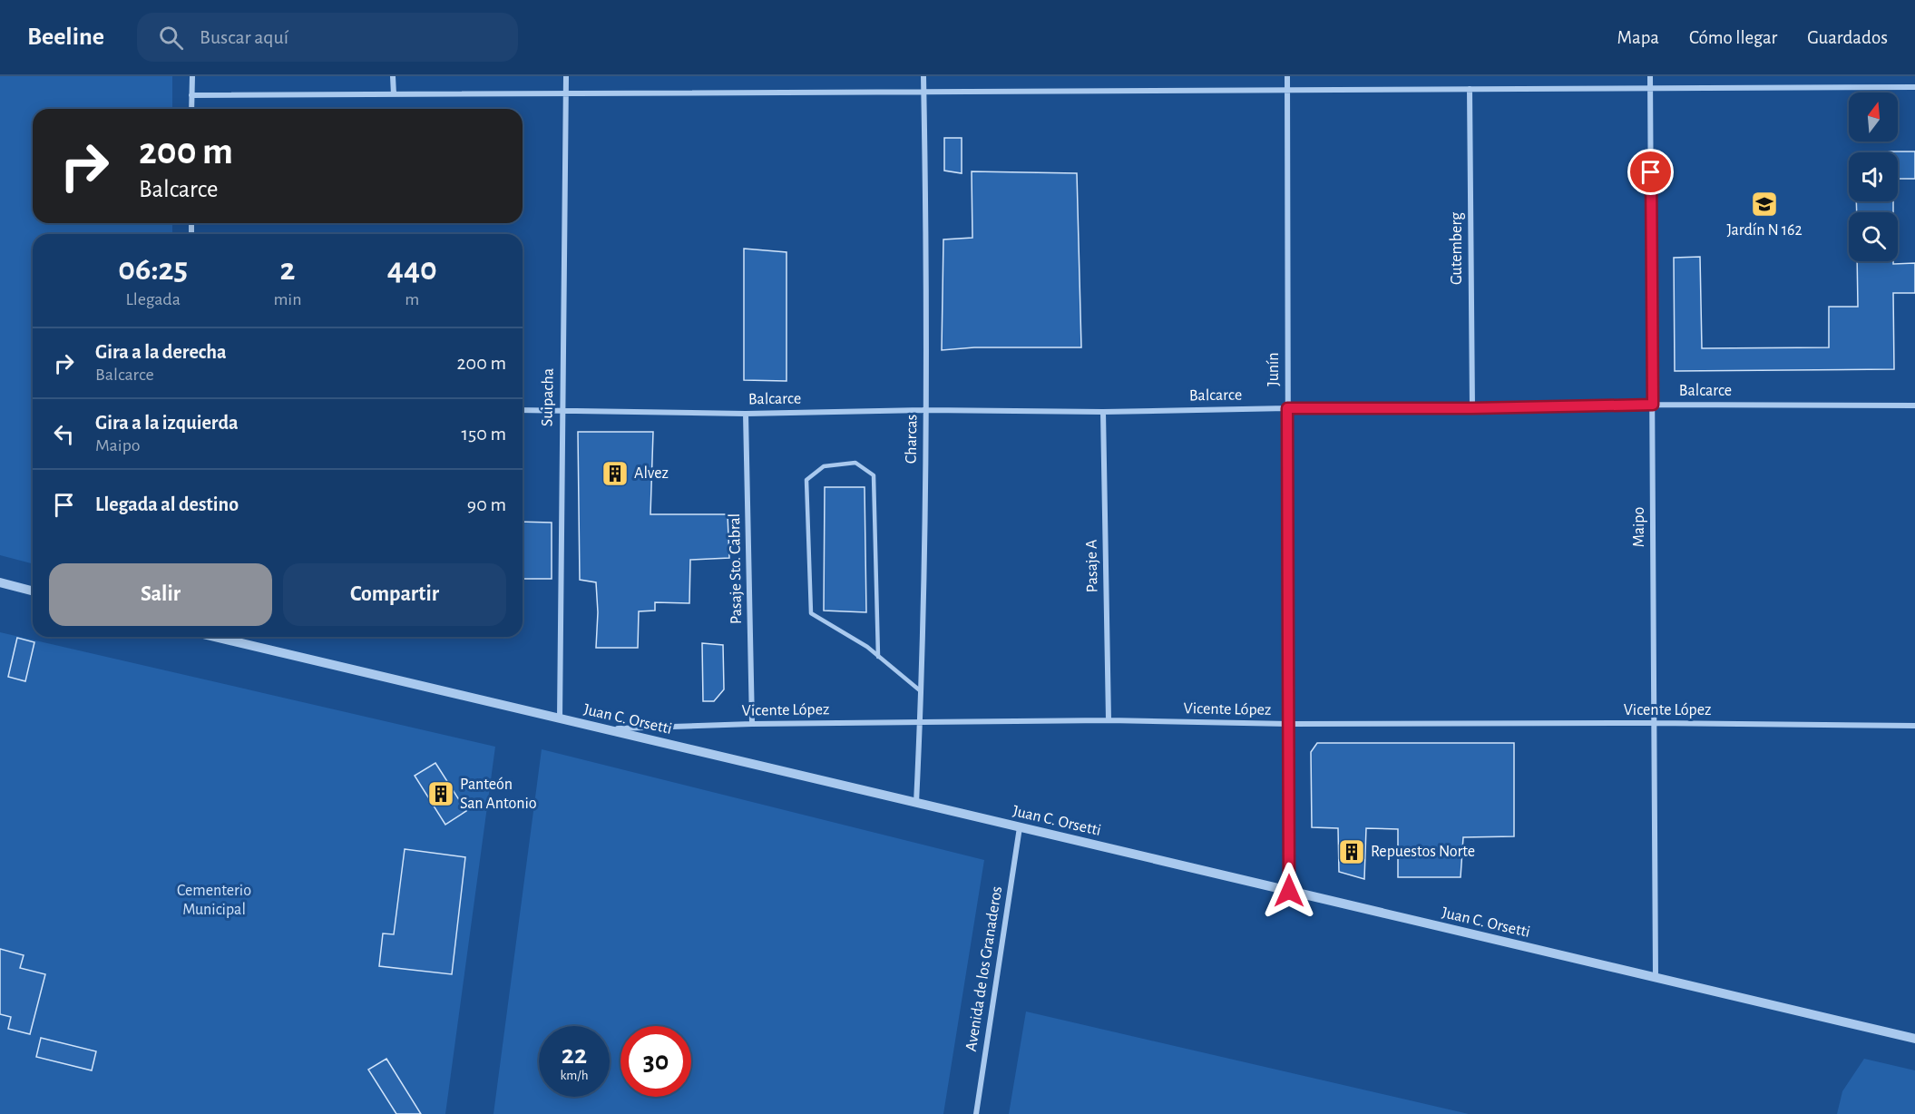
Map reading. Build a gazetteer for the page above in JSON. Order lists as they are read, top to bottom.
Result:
{
  "streets": {
    "street": [
      "Gutemberg",
      "Junín",
      "Balcarce",
      "Suipacha",
      "Charcas",
      "Maipo",
      "Pasaje A",
      "Pasaje Sto. Cabral",
      "Vicente López",
      "Juan C. Orsetti",
      "Avenida de los Granaderos"
    ]
  },
  "crossings": [
    ["Gutemberg", "Balcarce"],
    ["Junín", "Balcarce"],
    ["Junín", "Vicente López"],
    ["Junín", "Juan C. Orsetti"],
    ["Balcarce", "Suipacha"],
    ["Balcarce", "Charcas"],
    ["Balcarce", "Maipo"],
    ["Balcarce", "Pasaje A"],
    ["Balcarce", "Pasaje Sto. Cabral"],
    ["Suipacha", "Juan C. Orsetti"],
    ["Charcas", "Vicente López"],
    ["Charcas", "Juan C. Orsetti"],
    ["Maipo", "Vicente López"],
    ["Maipo", "Juan C. Orsetti"],
    ["Pasaje A", "Vicente López"],
    ["Pasaje Sto. Cabral", "Vicente López"],
    ["Vicente López", "Juan C. Orsetti"],
    ["Juan C. Orsetti", "Avenida de los Granaderos"]
  ],
  "parks": ["Cementerio Municipal"],
  "places": {
    "school or university": ["Jardín N 162"],
    "building": ["Alvez", "Panteón San Antonio", "Repuestos Norte"]
  },
  "north": "top",
  "page": {
    "header": "Beeline",
    "search": "Buscar aquí",
    "nav": ["Mapa", "Cómo llegar", "Guardados"],
    "turn": ["200 m", "Balcarce"],
    "eta": [
      "06:25",
      "Llegada",
      "2",
      "min",
      "440",
      "m"
    ],
    "list": [
      {
        "name": "Gira a la derecha",
        "note": "Balcarce",
        "value": "200 m"
      },
      {
        "name": "Gira a la izquierda",
        "note": "Maipo",
        "value": "150 m"
      },
      {
        "name": "Llegada al destino",
        "value": "90 m"
      }
    ],
    "buttons": ["Salir", "Compartir"],
    "speed": "22 km/h",
    "limit": "30"
  }
}
